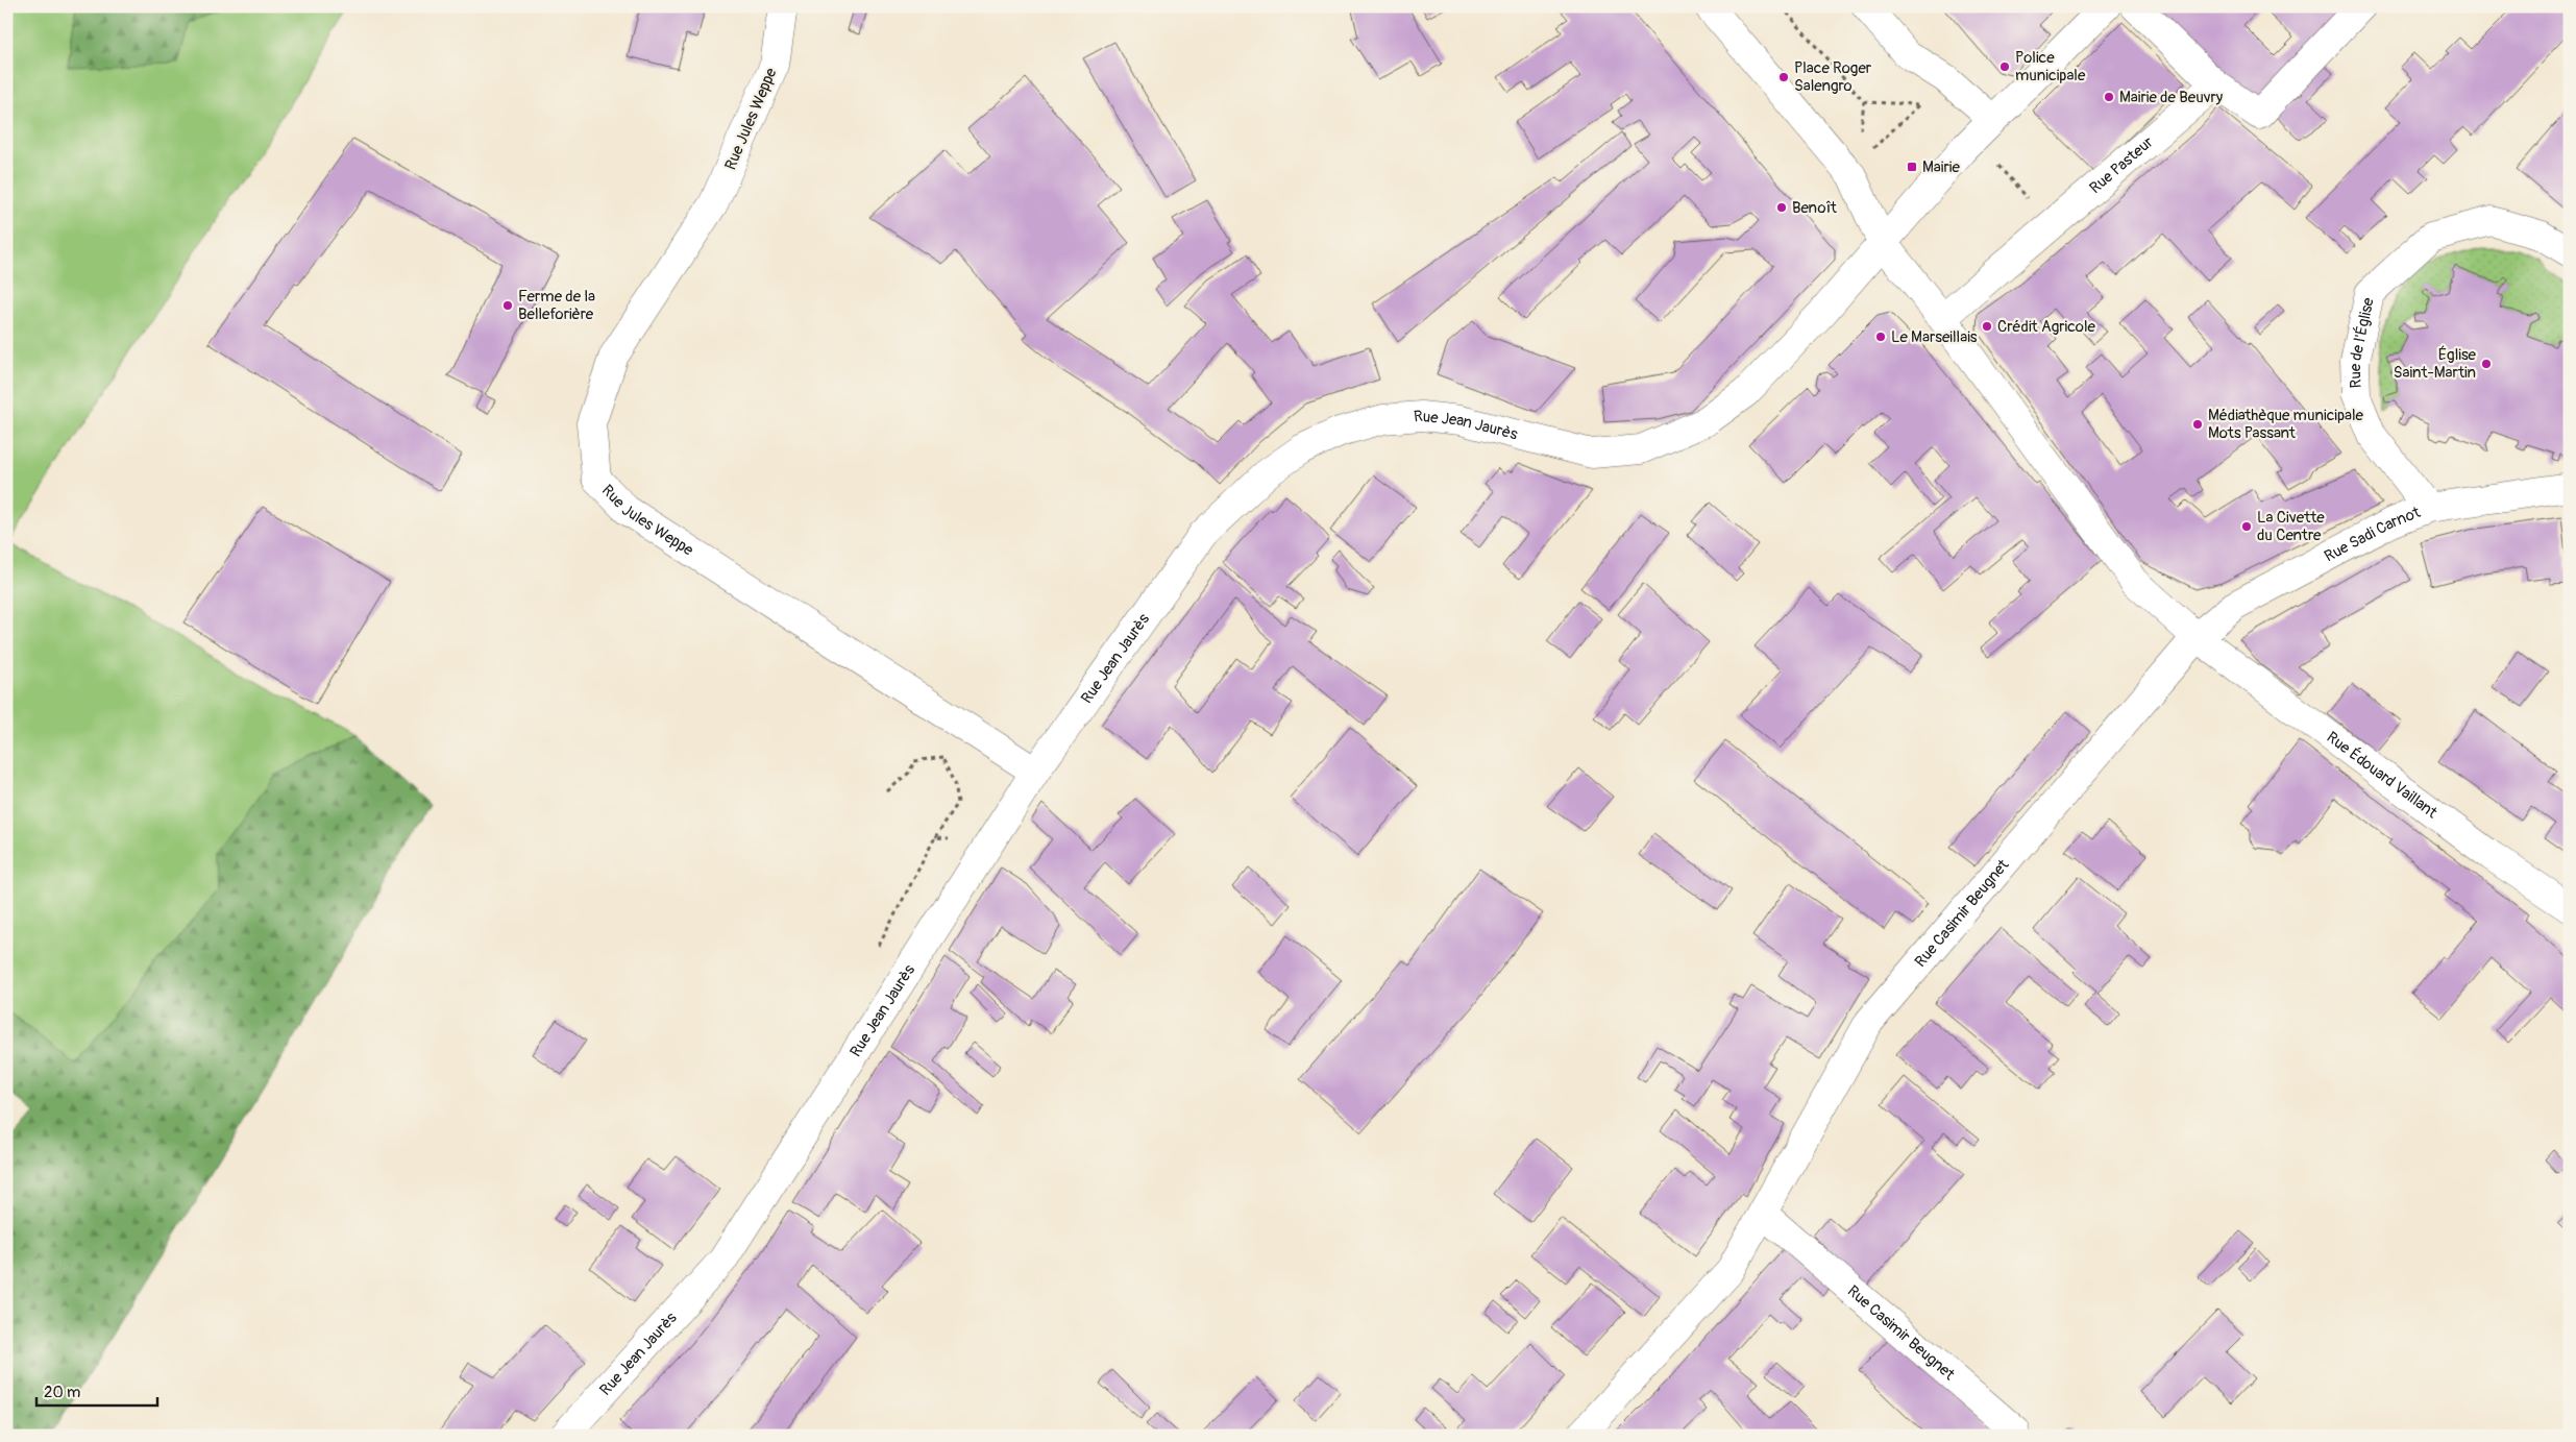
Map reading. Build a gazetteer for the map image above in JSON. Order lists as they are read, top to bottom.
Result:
{
  "streets": {
    "street": [
      "Rue Jules Weppe",
      "Rue Pasteur",
      "Rue de l'Église",
      "Rue Jean Jaurès",
      "Rue Sadi Carnot",
      "Rue Édouard Vaillant",
      "Rue Casimir Beugnet"
    ]
  },
  "crossings": [
    ["Rue Jules Weppe", "Rue Jean Jaurès"],
    ["Rue Pasteur", "Rue Édouard Vaillant"],
    ["Rue de l'Église", "Rue Sadi Carnot"],
    ["Rue Jean Jaurès", "Rue Édouard Vaillant"],
    ["Rue Sadi Carnot", "Rue Édouard Vaillant"],
    ["Rue Sadi Carnot", "Rue Casimir Beugnet"],
    ["Rue Édouard Vaillant", "Rue Casimir Beugnet"]
  ],
  "places": {
    "other": [
      "Police municipale",
      "Place Roger Salengro",
      "Mairie de Beuvry",
      "Benoît",
      "Ferme de la Belleforière",
      "Crédit Agricole",
      "Le Marseillais",
      "Église Saint-Martin",
      "Médiathèque municipale Mots Passant",
      "La Civette du Centre"
    ],
    "transit": ["Mairie"]
  },
  "scale_bar": "20 m"
}
